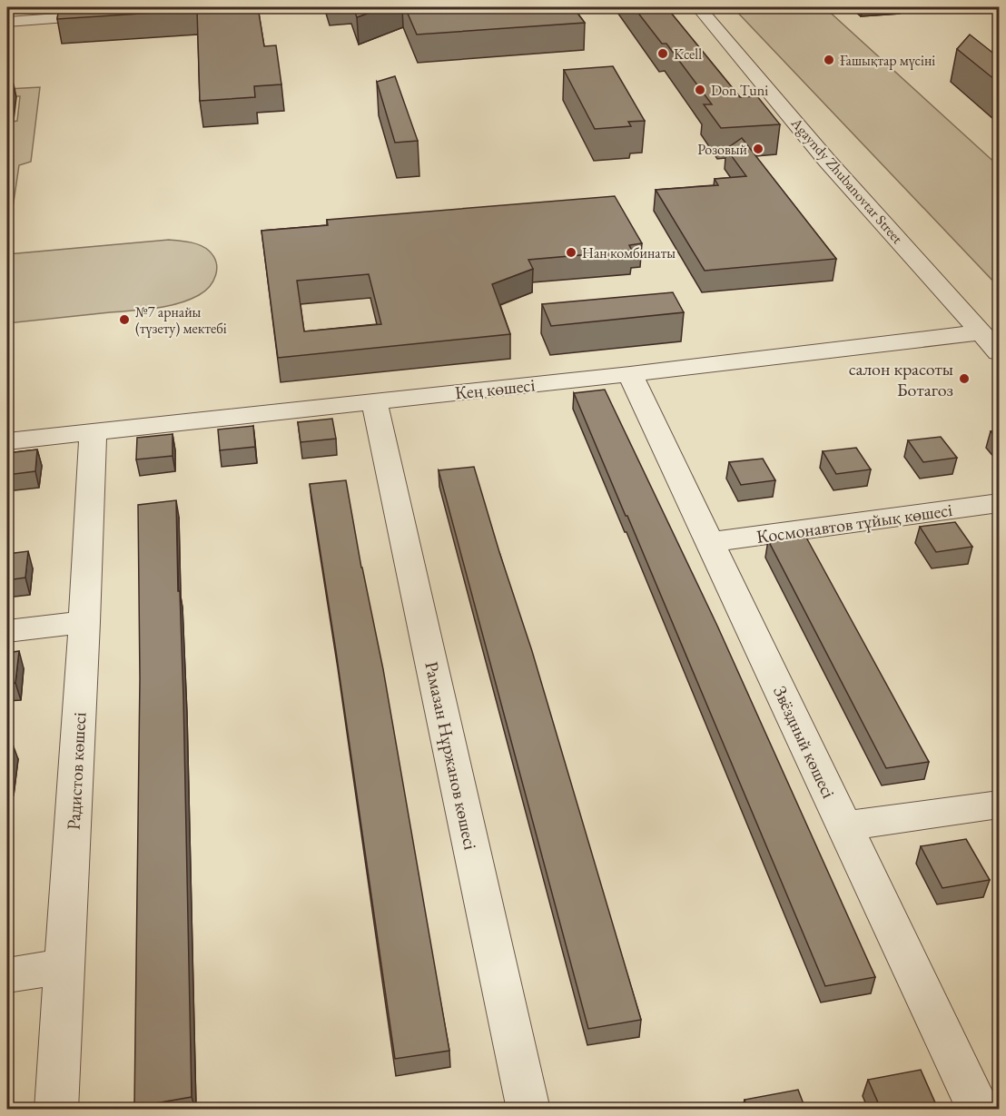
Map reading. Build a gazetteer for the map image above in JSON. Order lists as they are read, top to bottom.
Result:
{
  "streets": {
    "street": [
      "Agayndy Zhubanovtar Street",
      "Кең көшесі",
      "Космонавтов тұйық көшесі",
      "Звёздный көшесі",
      "Рамазан Нұржанов көшесі",
      "Радистов көшесі"
    ]
  },
  "crossings": [
    ["Agayndy Zhubanovtar Street", "Кең көшесі"],
    ["Кең көшесі", "Звёздный көшесі"],
    ["Кең көшесі", "Рамазан Нұржанов көшесі"],
    ["Кең көшесі", "Радистов көшесі"],
    ["Космонавтов тұйық көшесі", "Звёздный көшесі"]
  ],
  "places": [
    "Kcell",
    "Ғашықтар мүсіні",
    "Don Tuni",
    "Розовый",
    "Нан комбинаты",
    "№7 арнайы (түзету) мектебі",
    "салон красоты Ботагоз"
  ]
}
